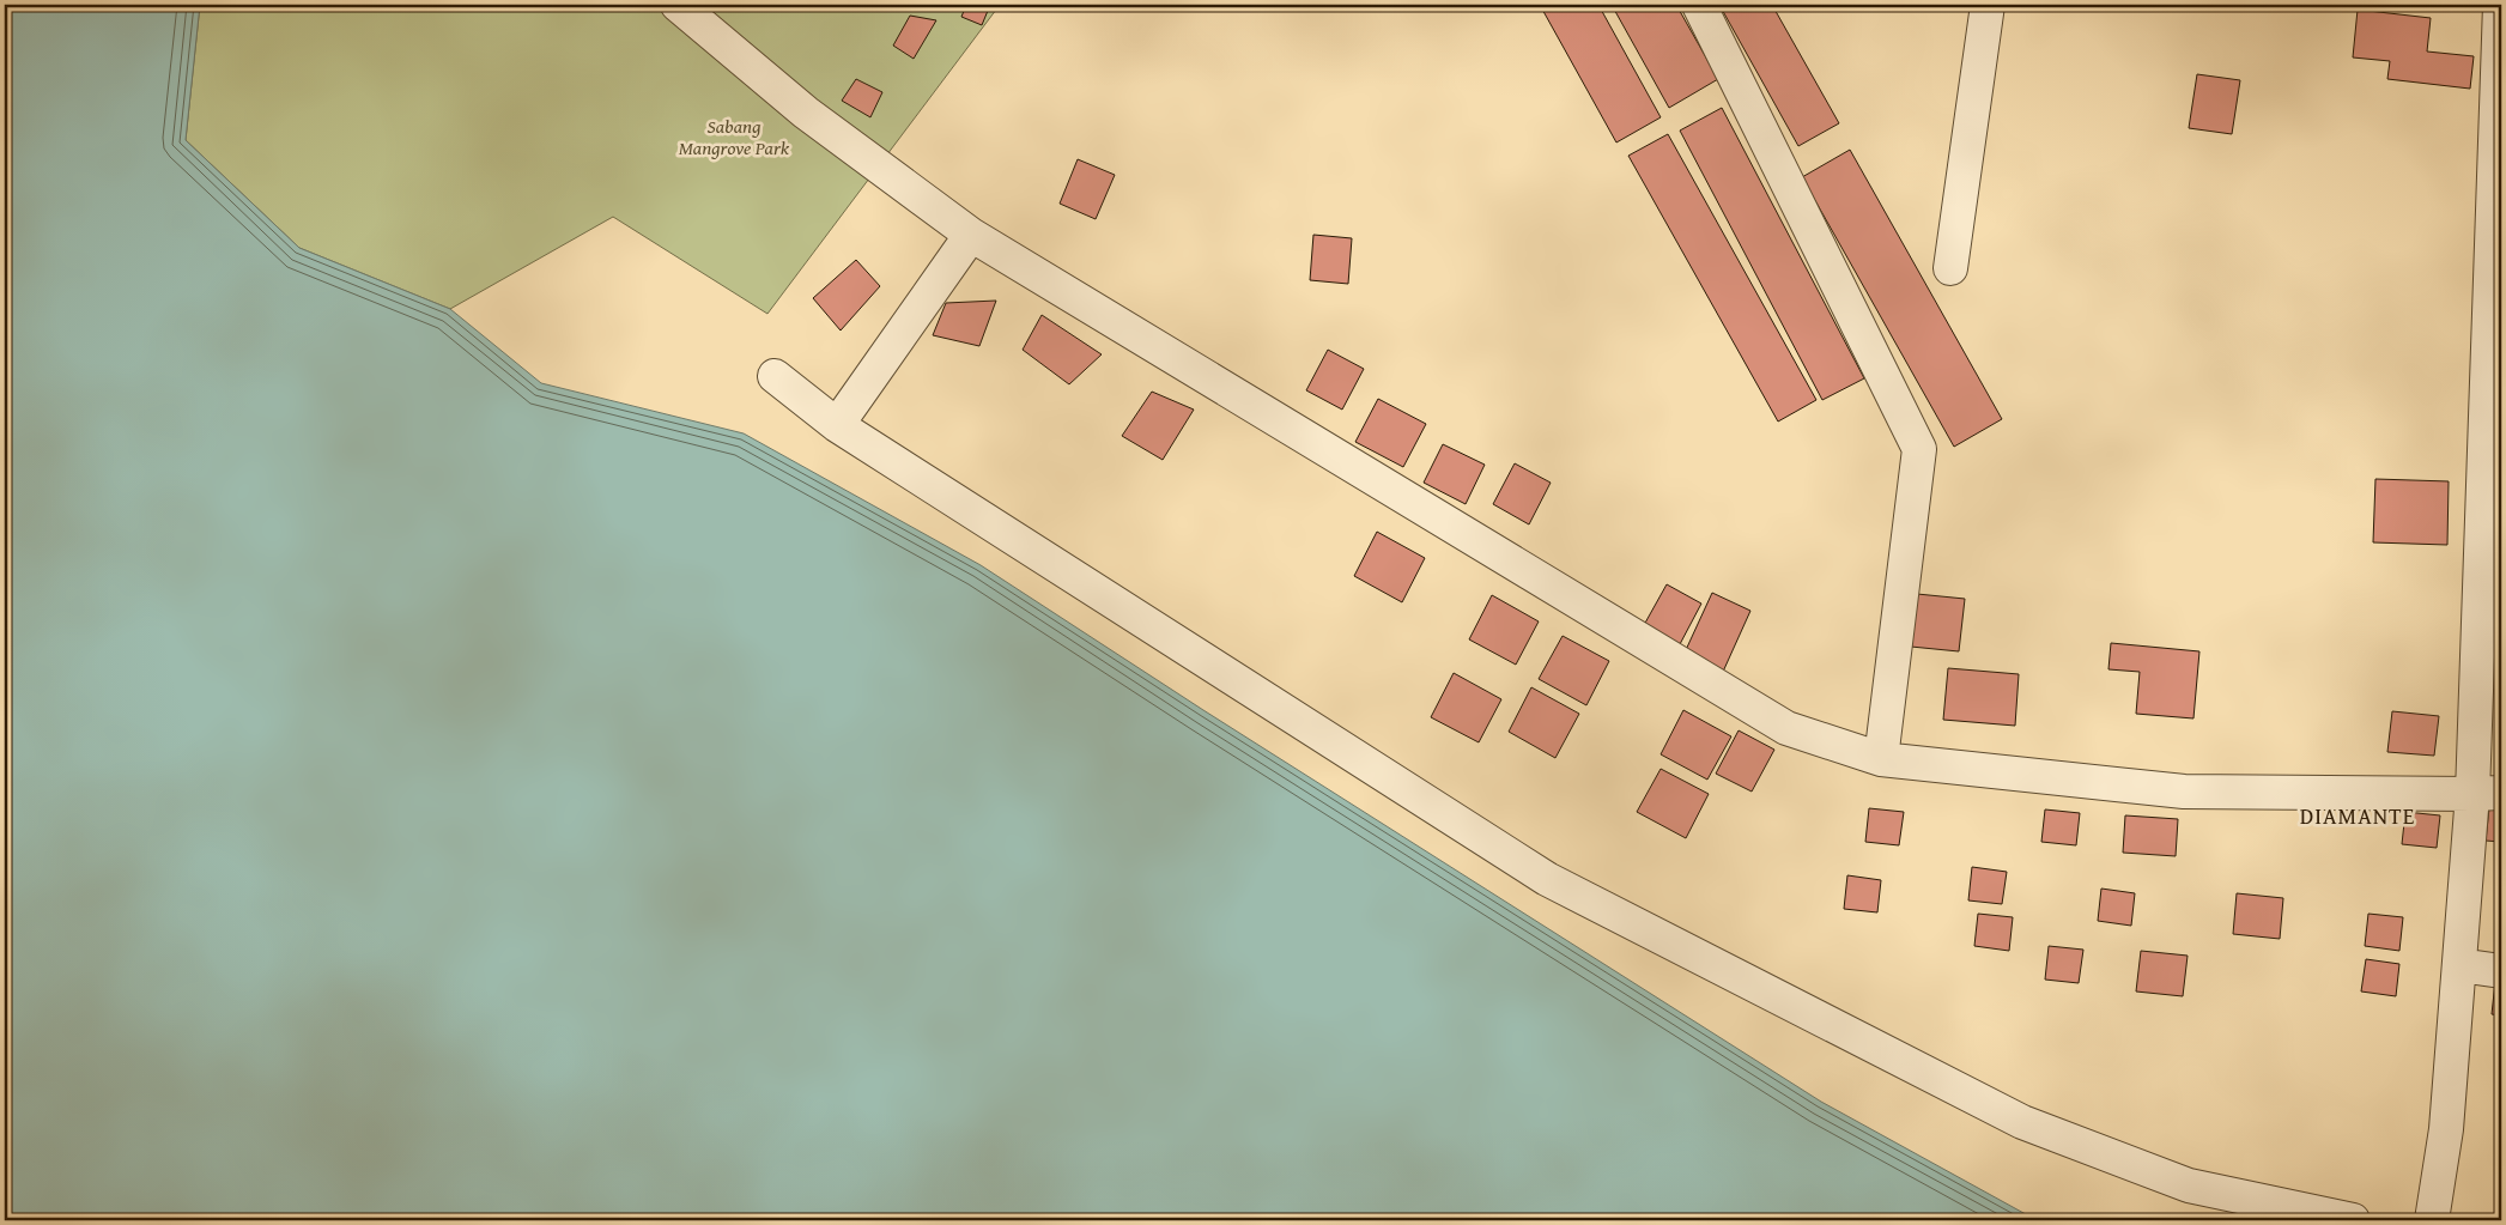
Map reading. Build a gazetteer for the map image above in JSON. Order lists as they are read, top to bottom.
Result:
{
  "districts": ["DIAMANTE"],
  "parks": ["Sabang Mangrove Park"]
}
